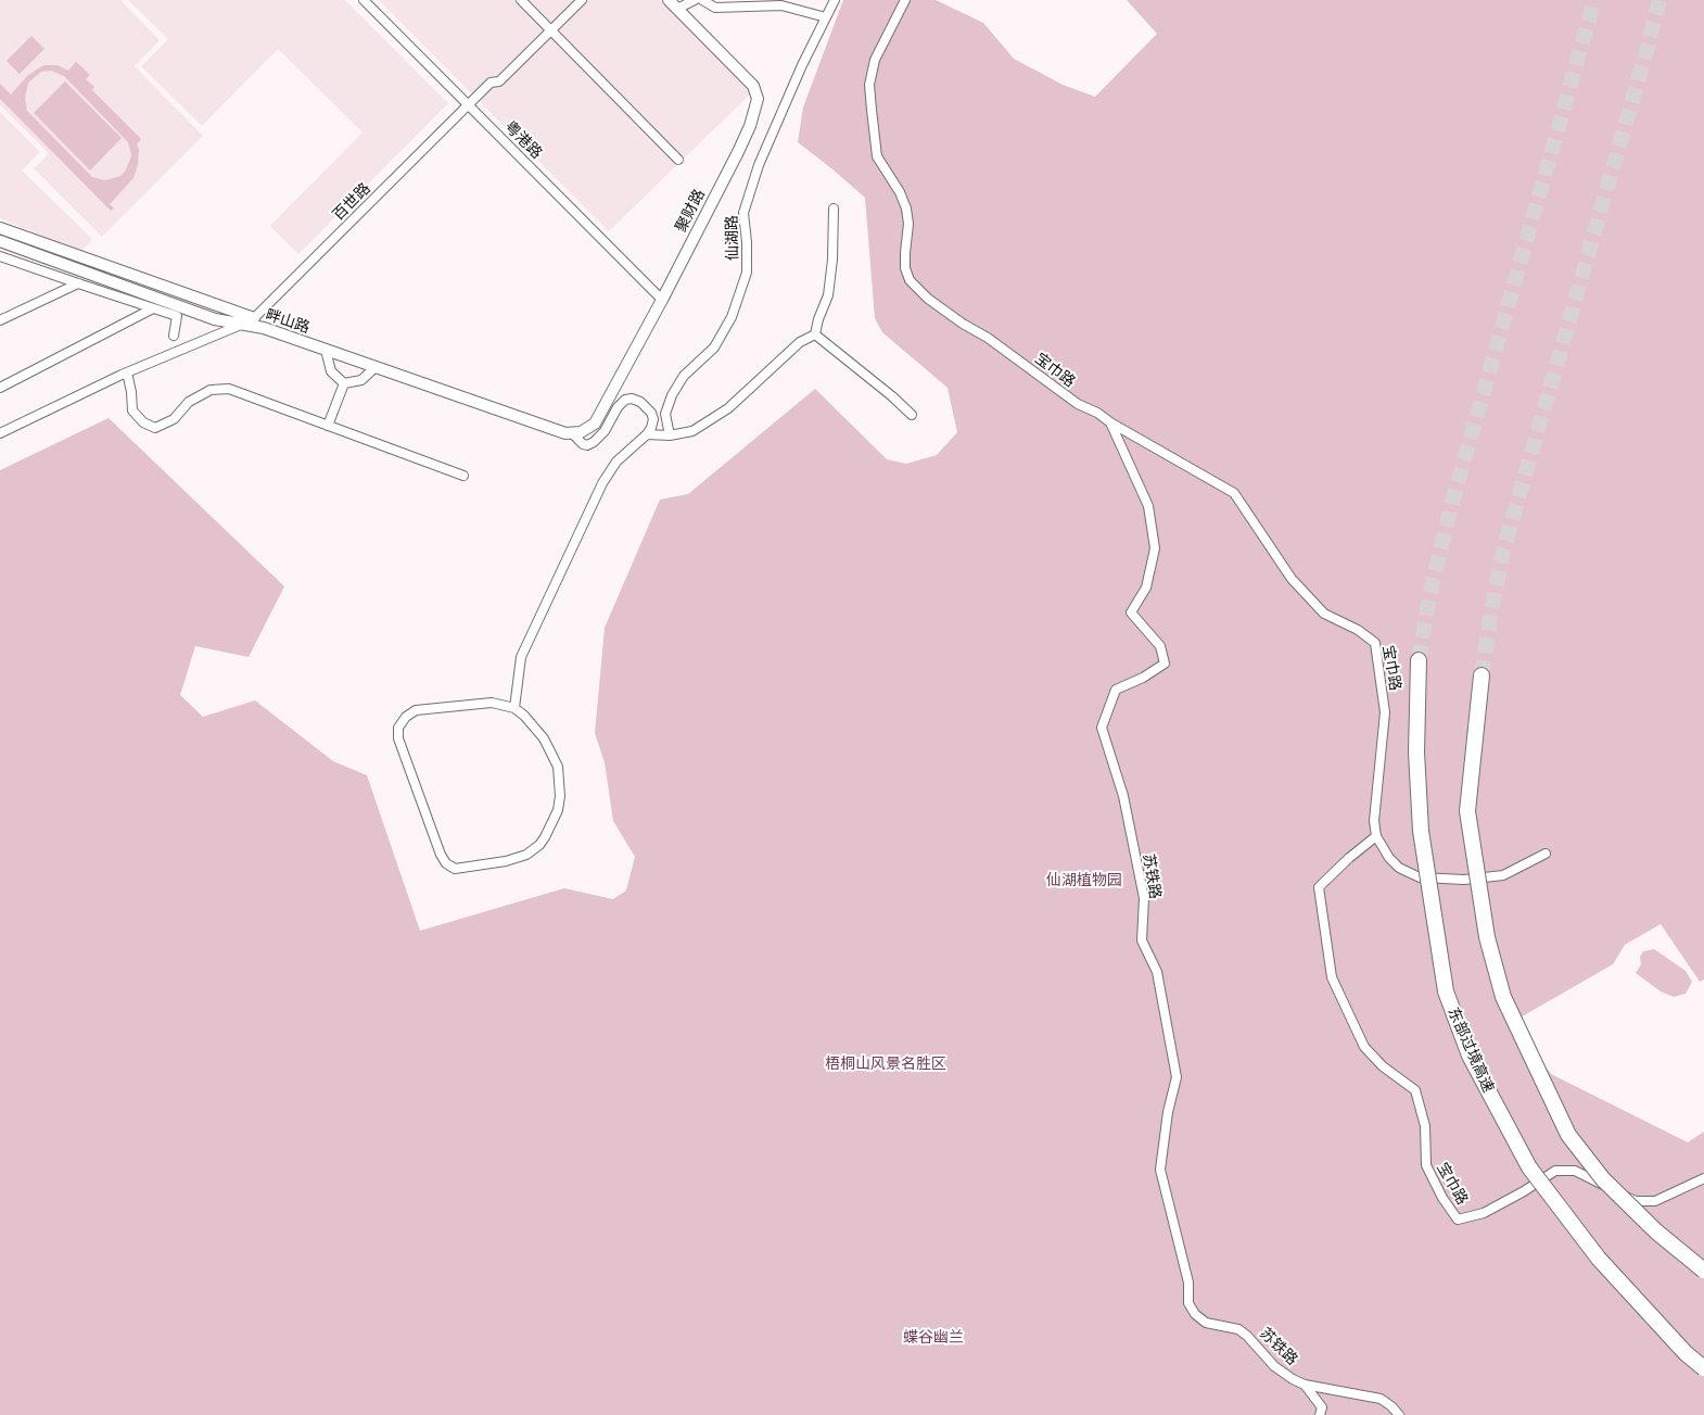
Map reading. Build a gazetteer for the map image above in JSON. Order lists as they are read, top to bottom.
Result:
{
  "streets": {
    "highway": ["东部过境高速"],
    "street": [
      "粤港路",
      "百世路",
      "聚财路",
      "仙湖路",
      "畔山路",
      "宝巾路",
      "苏铁路"
    ]
  },
  "crossings": [
    ["粤港路", "百世路"],
    ["粤港路", "聚财路"],
    ["百世路", "畔山路"],
    ["聚财路", "畔山路"],
    ["宝巾路", "苏铁路"]
  ],
  "parks": ["仙湖植物园", "梧桐山风景名胜区", "蝶谷幽兰"]
}
